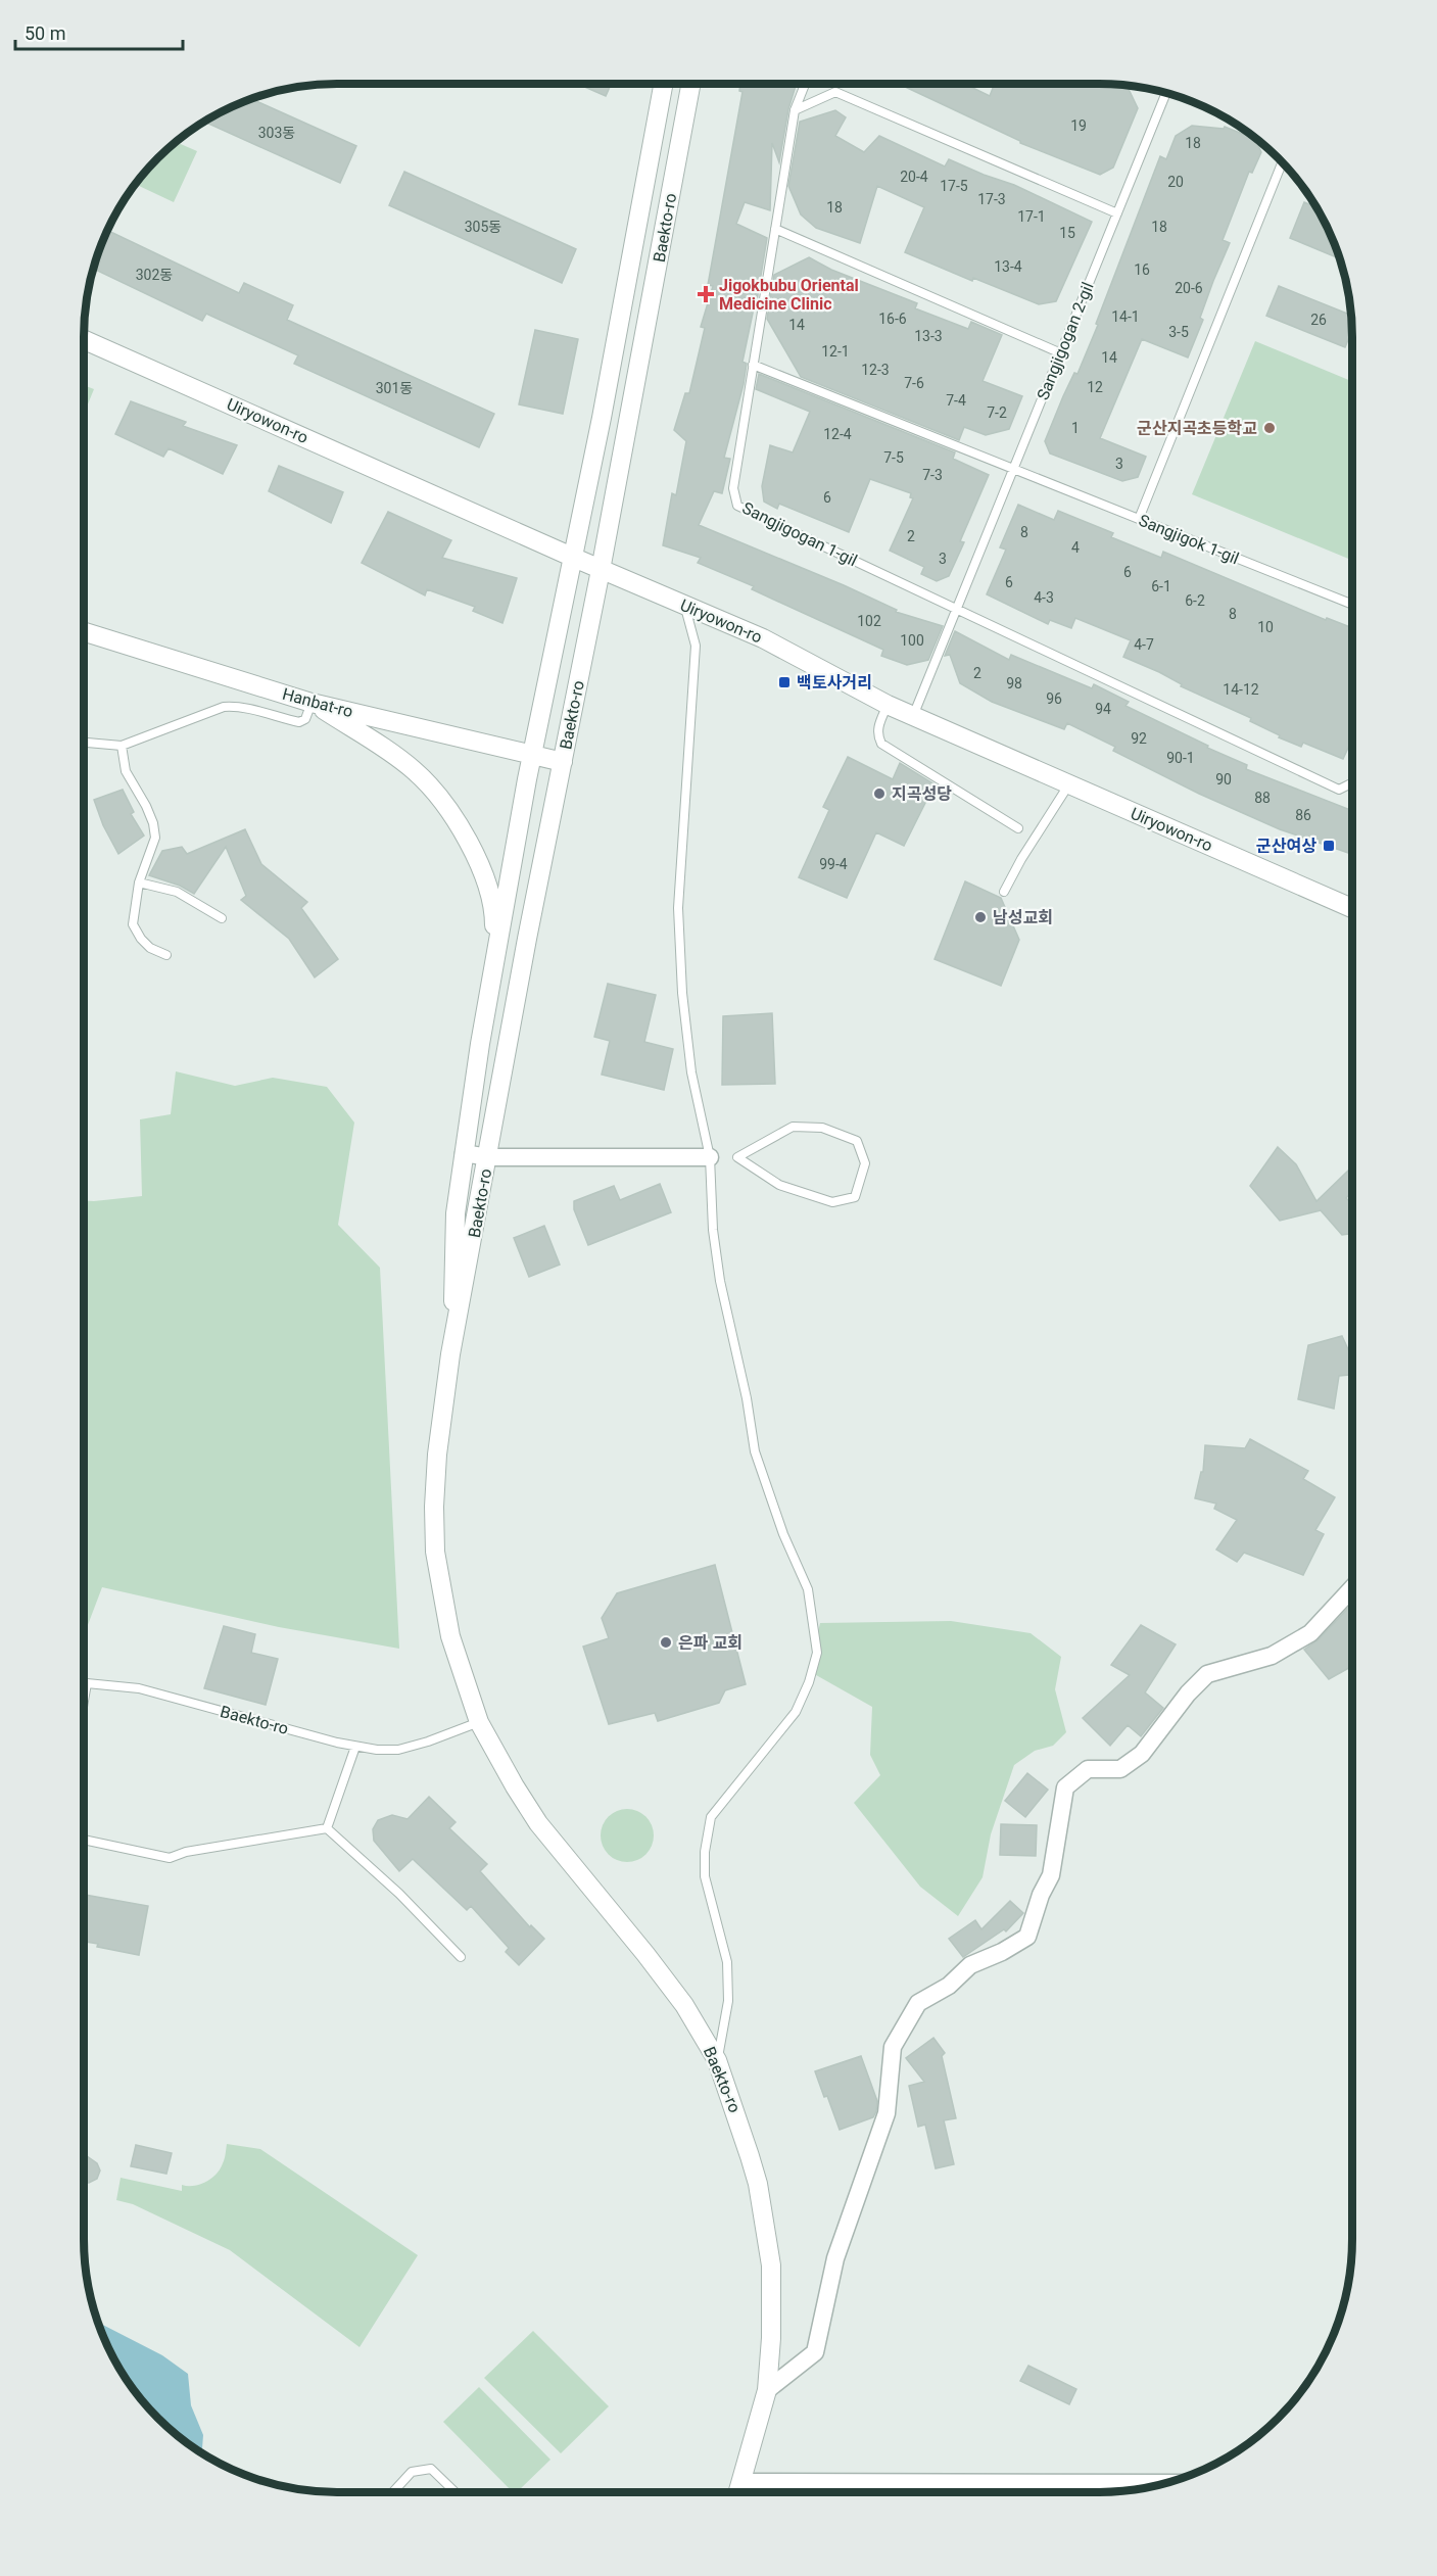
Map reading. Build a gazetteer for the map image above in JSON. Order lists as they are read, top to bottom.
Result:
{
  "streets": {
    "street": ["Baekto-ro", "Uiryowon-ro", "Hanbat-ro"],
    "lane": ["Sangjigogan 2-gil", "Sangjigogan 1-gil", "Sangjigok 1-gil"]
  },
  "crossings": [
    ["Baekto-ro", "Uiryowon-ro"],
    ["Baekto-ro", "Hanbat-ro"],
    ["Sangjigogan 2-gil", "Uiryowon-ro"],
    ["Sangjigogan 2-gil", "Sangjigogan 1-gil"],
    ["Sangjigogan 2-gil", "Sangjigok 1-gil"]
  ],
  "places": {
    "health": ["Jigokbubu Oriental Medicine Clinic"],
    "other": [
      "군산지곡초등학교",
      "지곡성당",
      "남성교회",
      "은파 교회"
    ],
    "transit": ["백토사거리", "군산여상"]
  },
  "house_numbers": [
    "19",
    "303동",
    "18",
    "20-4",
    "20",
    "17-5",
    "17-3",
    "18",
    "17-1",
    "305동",
    "18",
    "15",
    "13-4",
    "16",
    "302동",
    "20-6",
    "14-1",
    "16-6",
    "26",
    "14",
    "3-5",
    "13-3",
    "12-1",
    "14",
    "12-3",
    "7-6",
    "12",
    "301동",
    "7-4",
    "7-2",
    "1",
    "12-4",
    "7-5",
    "3",
    "7-3",
    "6",
    "8",
    "2",
    "4",
    "3",
    "6",
    "6",
    "6-1",
    "4-3",
    "6-2",
    "8",
    "102",
    "10",
    "100",
    "4-7",
    "2",
    "98",
    "14-12",
    "96",
    "94",
    "92",
    "90-1",
    "90",
    "88",
    "86",
    "99-4"
  ],
  "scale_bar": "50 m"
}
